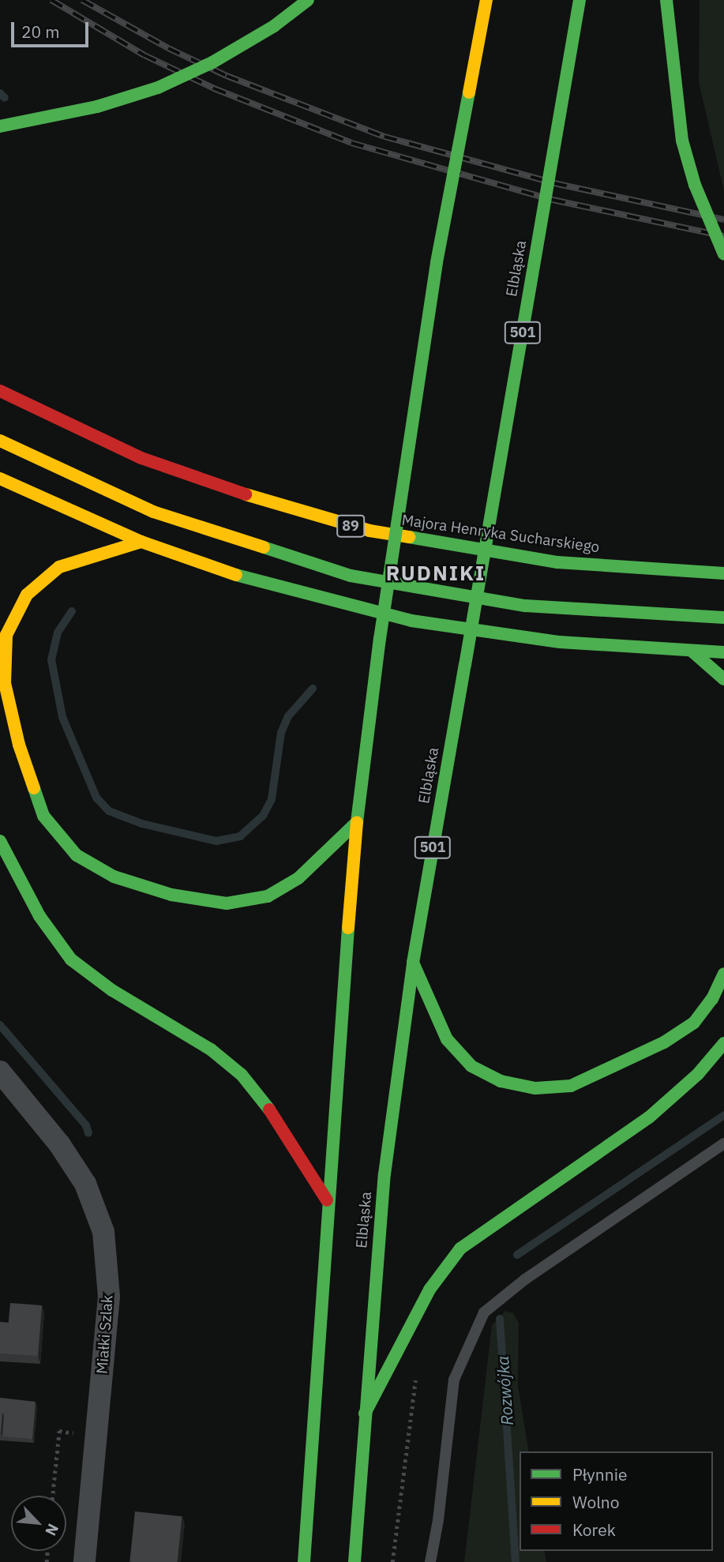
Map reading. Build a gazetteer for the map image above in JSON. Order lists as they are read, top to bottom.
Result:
{
  "streets": {
    "main road": [
      "Elbląska",
      "501",
      "89",
      "Majora Henryka Sucharskiego"
    ],
    "street": ["Miałki Szlak"]
  },
  "districts": ["RUDNIKI"],
  "water": ["Rozwójka"],
  "legend": ["Płynnie", "Wolno", "Korek"],
  "scale_bar": "20 m",
  "north": "bottom right"
}
